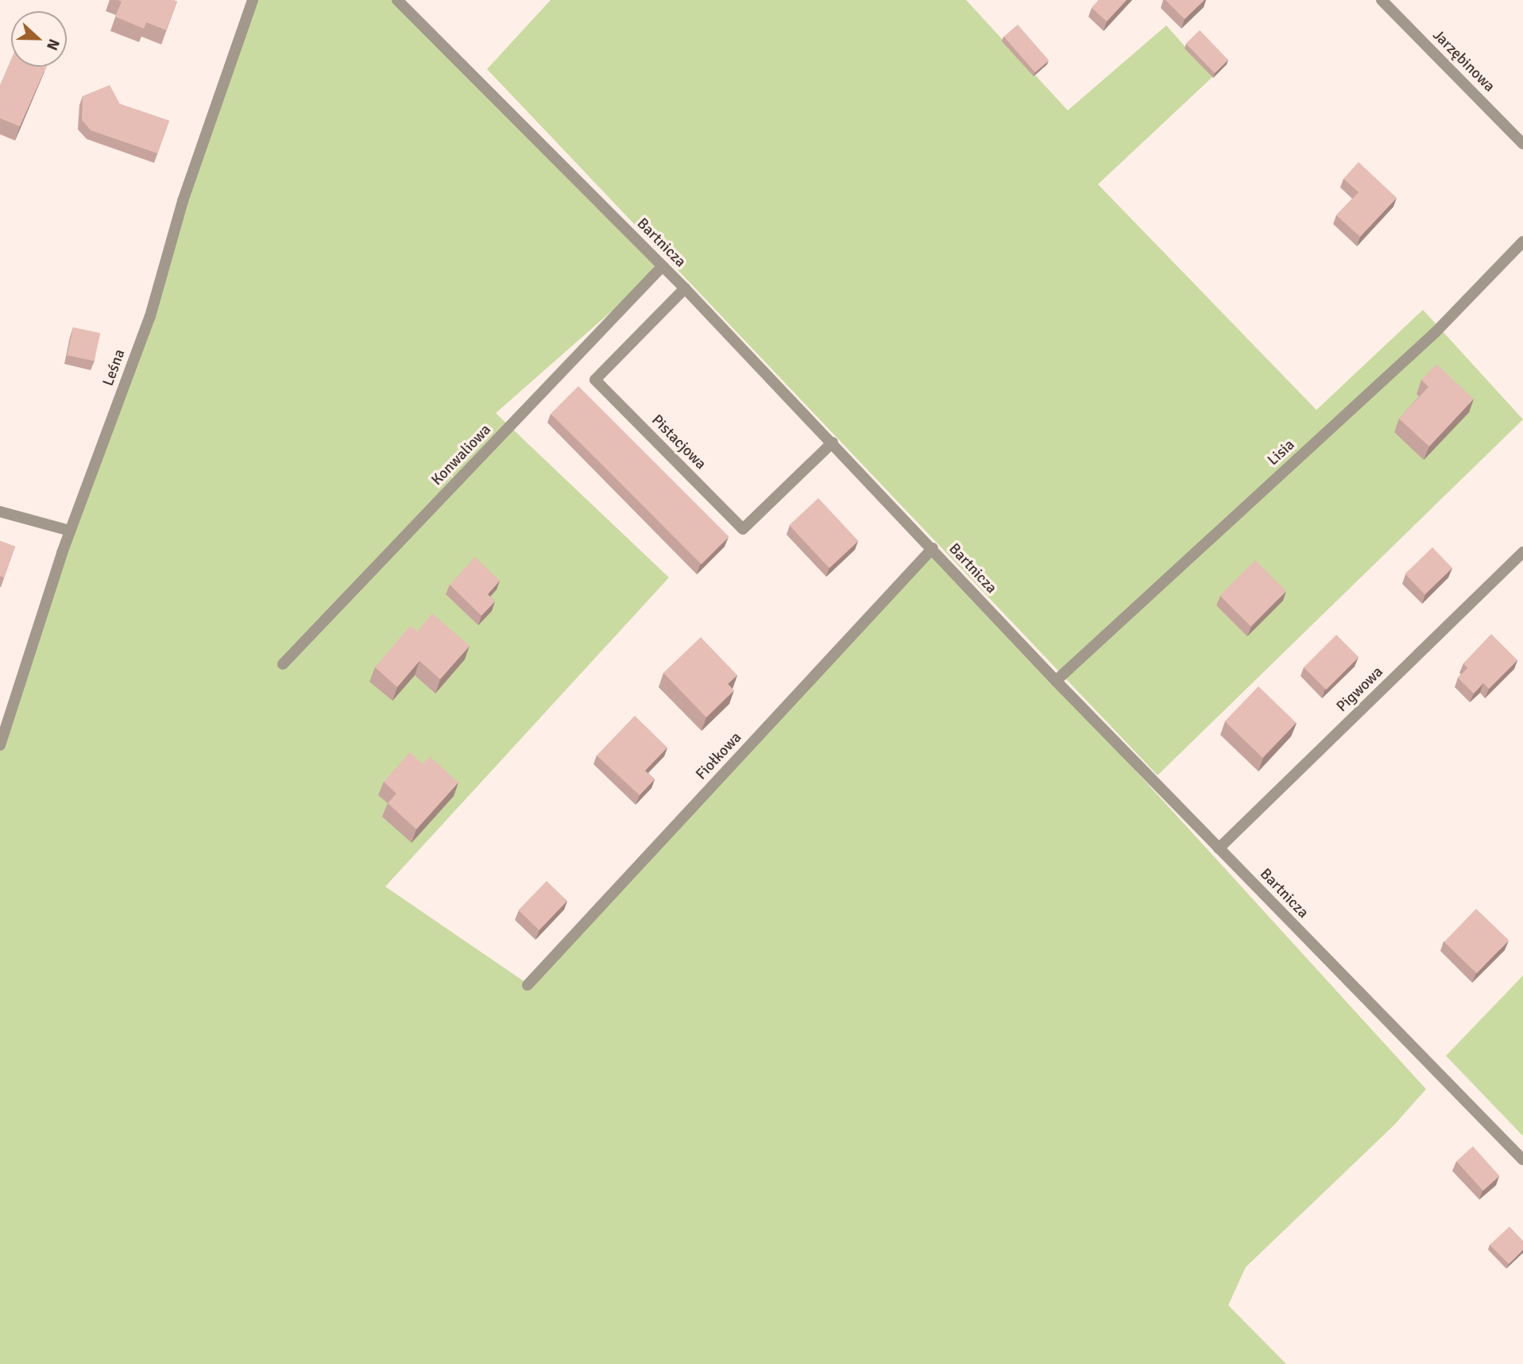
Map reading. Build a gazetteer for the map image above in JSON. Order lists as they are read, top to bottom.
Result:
{
  "streets": {
    "street": [
      "Jarzębinowa",
      "Bartnicza",
      "Leśna",
      "Pistacjowa",
      "Lisia",
      "Konwaliowa",
      "Pigwowa",
      "Fiołkowa"
    ]
  },
  "crossings": [
    ["Bartnicza", "Pistacjowa"],
    ["Bartnicza", "Lisia"],
    ["Bartnicza", "Konwaliowa"],
    ["Bartnicza", "Pigwowa"],
    ["Bartnicza", "Fiołkowa"]
  ],
  "north": "right"
}
